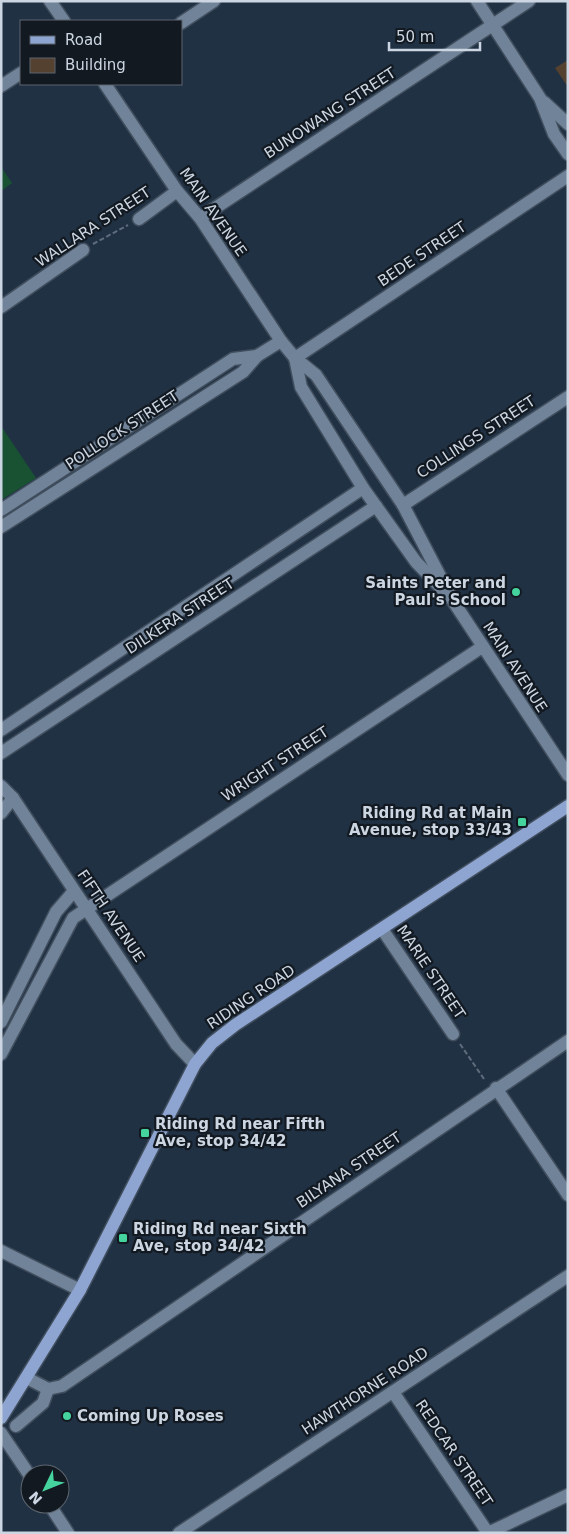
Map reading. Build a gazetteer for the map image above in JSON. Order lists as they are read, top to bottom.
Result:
{
  "streets": {
    "main road": ["RIDING ROAD"],
    "street": [
      "BUNOWANG STREET",
      "MAIN AVENUE",
      "WALLARA STREET",
      "BEDE STREET",
      "POLLOCK STREET",
      "COLLINGS STREET",
      "DILKERA STREET",
      "WRIGHT STREET",
      "FIFTH AVENUE",
      "MARIE STREET",
      "BILYANA STREET",
      "HAWTHORNE ROAD",
      "REDCAR STREET"
    ]
  },
  "crossings": [
    ["BUNOWANG STREET", "MAIN AVENUE"],
    ["MAIN AVENUE", "WALLARA STREET"],
    ["MAIN AVENUE", "BEDE STREET"],
    ["MAIN AVENUE", "POLLOCK STREET"],
    ["MAIN AVENUE", "COLLINGS STREET"],
    ["MAIN AVENUE", "DILKERA STREET"],
    ["MAIN AVENUE", "WRIGHT STREET"],
    ["WRIGHT STREET", "FIFTH AVENUE"],
    ["FIFTH AVENUE", "RIDING ROAD"],
    ["MARIE STREET", "RIDING ROAD"],
    ["HAWTHORNE ROAD", "REDCAR STREET"]
  ],
  "places": {
    "other": ["Saints Peter and Paul's School", "Coming Up Roses"],
    "transit": ["Riding Rd at Main Avenue, stop 33/43", "Riding Rd near Fifth Ave, stop 34/42", "Riding Rd near Sixth Ave, stop 34/42"]
  },
  "legend": ["Road", "Building"],
  "scale_bar": "50 m",
  "north": "bottom left"
}
